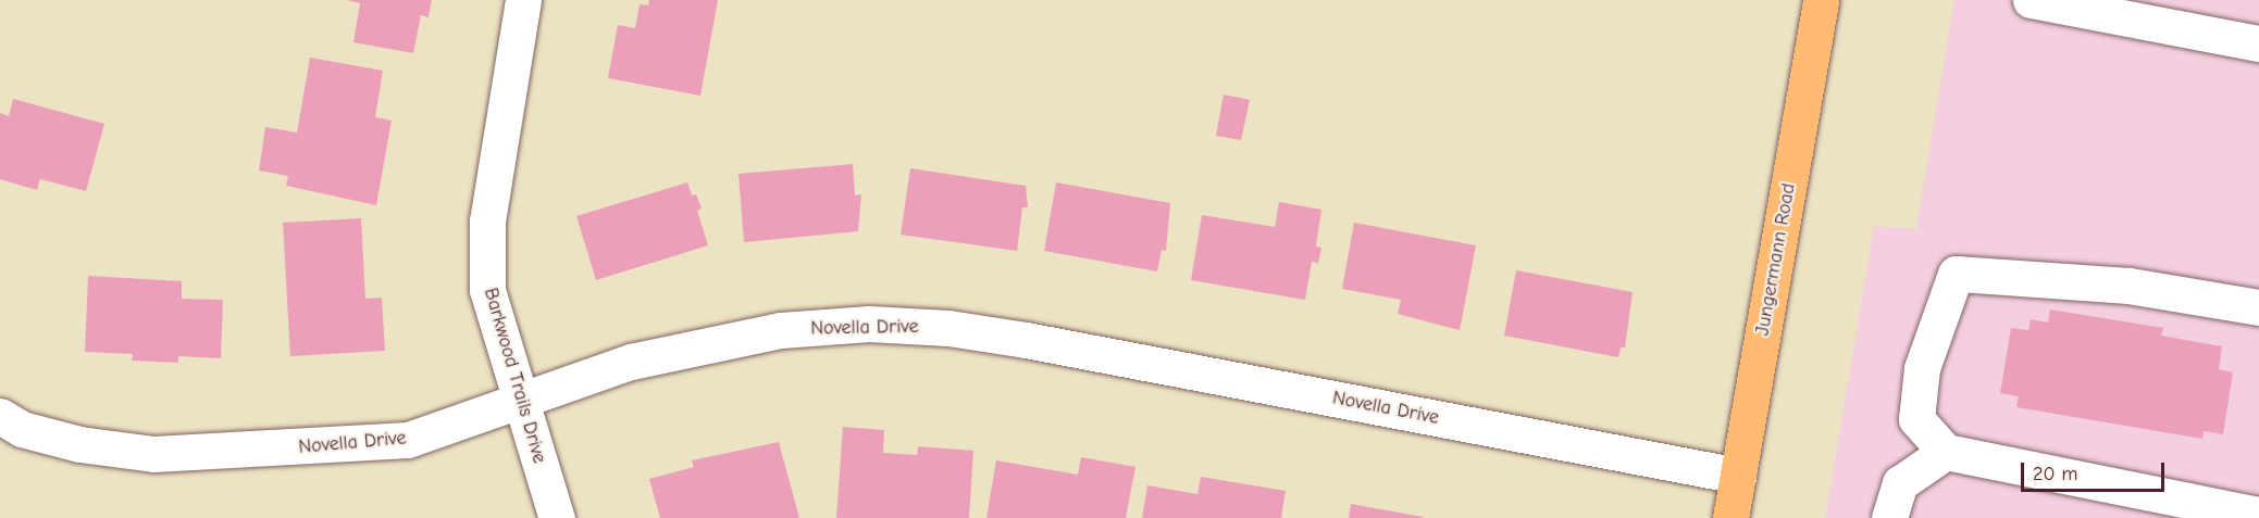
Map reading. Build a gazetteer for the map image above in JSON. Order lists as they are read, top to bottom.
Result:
{
  "streets": {
    "main road": ["Jungermann Road"],
    "street": ["Novella Drive", "Barkwood Trails Drive"]
  },
  "crossings": [
    ["Jungermann Road", "Novella Drive"],
    ["Novella Drive", "Barkwood Trails Drive"]
  ],
  "scale_bar": "20 m"
}
